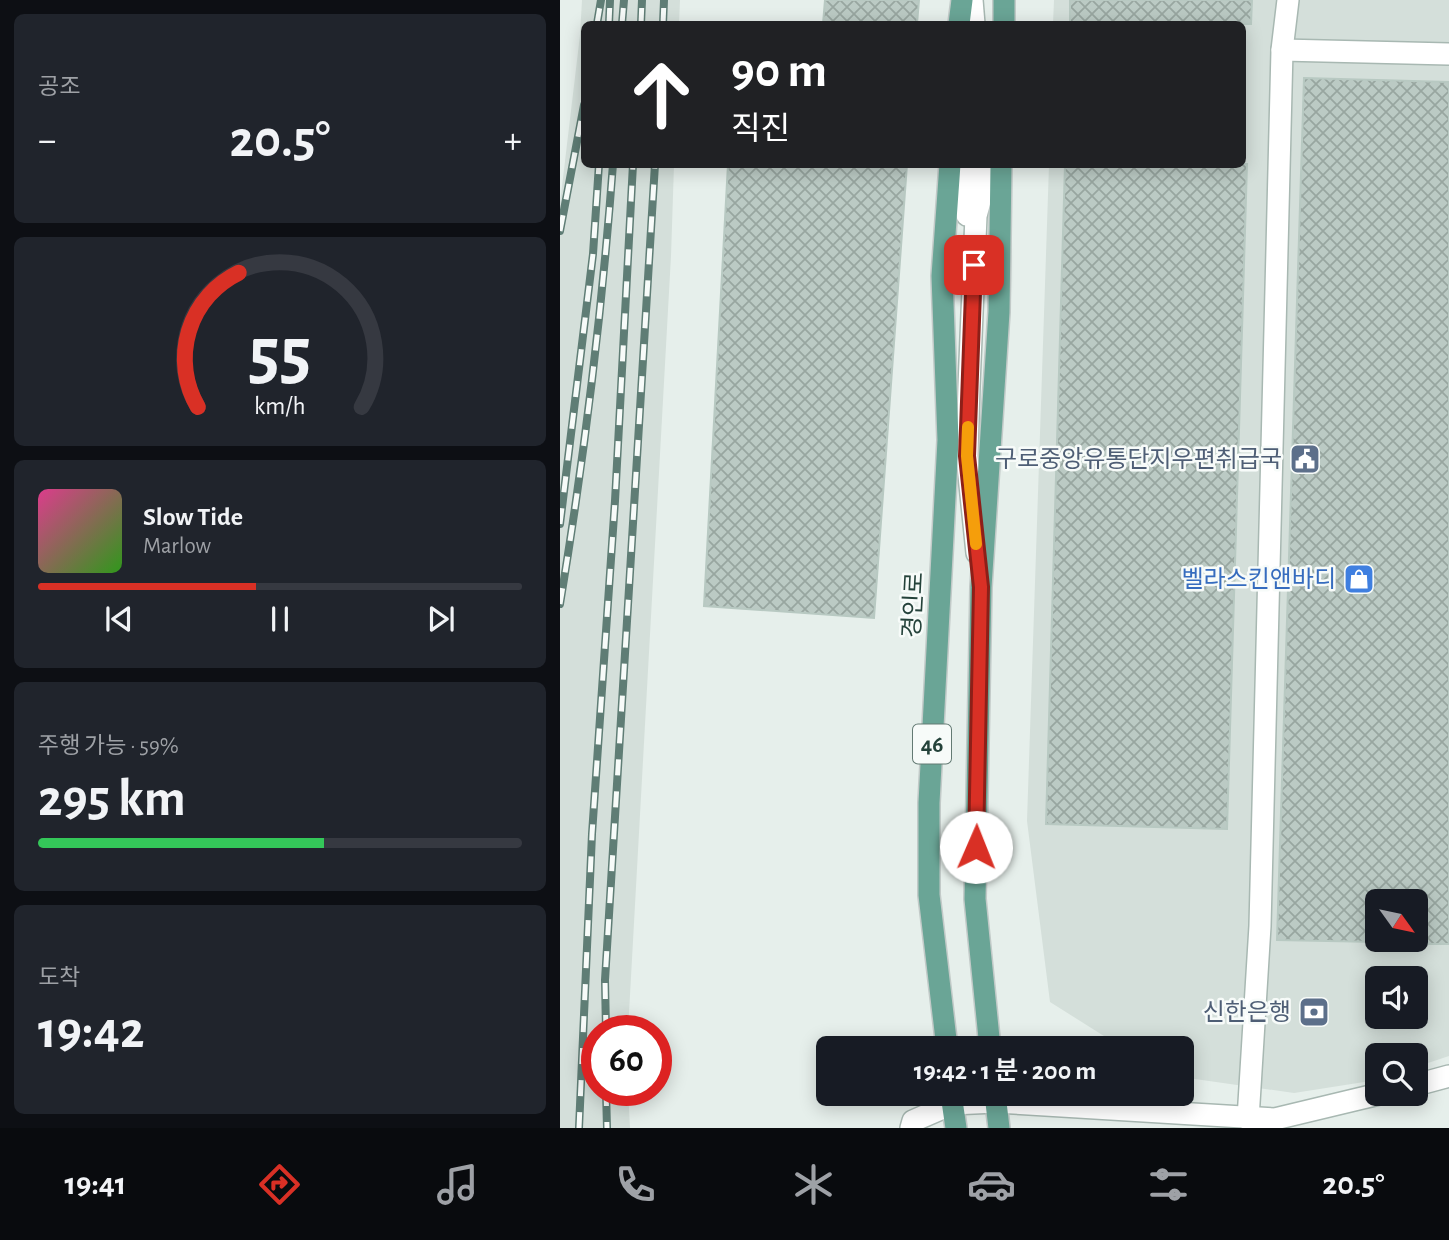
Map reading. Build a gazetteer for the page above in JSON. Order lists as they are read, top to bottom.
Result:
{
  "streets": {
    "main road": ["경인로", "46"]
  },
  "places": {
    "public building": ["구로중앙유통단지우편취급국"],
    "shop": ["벨라스킨앤바디"],
    "bank": ["신한은행"]
  },
  "north": "bottom right",
  "page": {
    "tile": [
      "공조",
      ["주행 가능 · 59%", "295 km"],
      ["도착", "19:42"]
    ],
    "turn": ["90 m", "직진"],
    "heat": ["−", "20.5°", "+"],
    "song": ["Slow Tide", "Marlow"],
    "limit": "60",
    "trip": "19:42 · 1 분 · 200 m",
    "tabs": ["19:41", "20.5°"],
    "gauge": ["55", "km/h"]
  }
}
